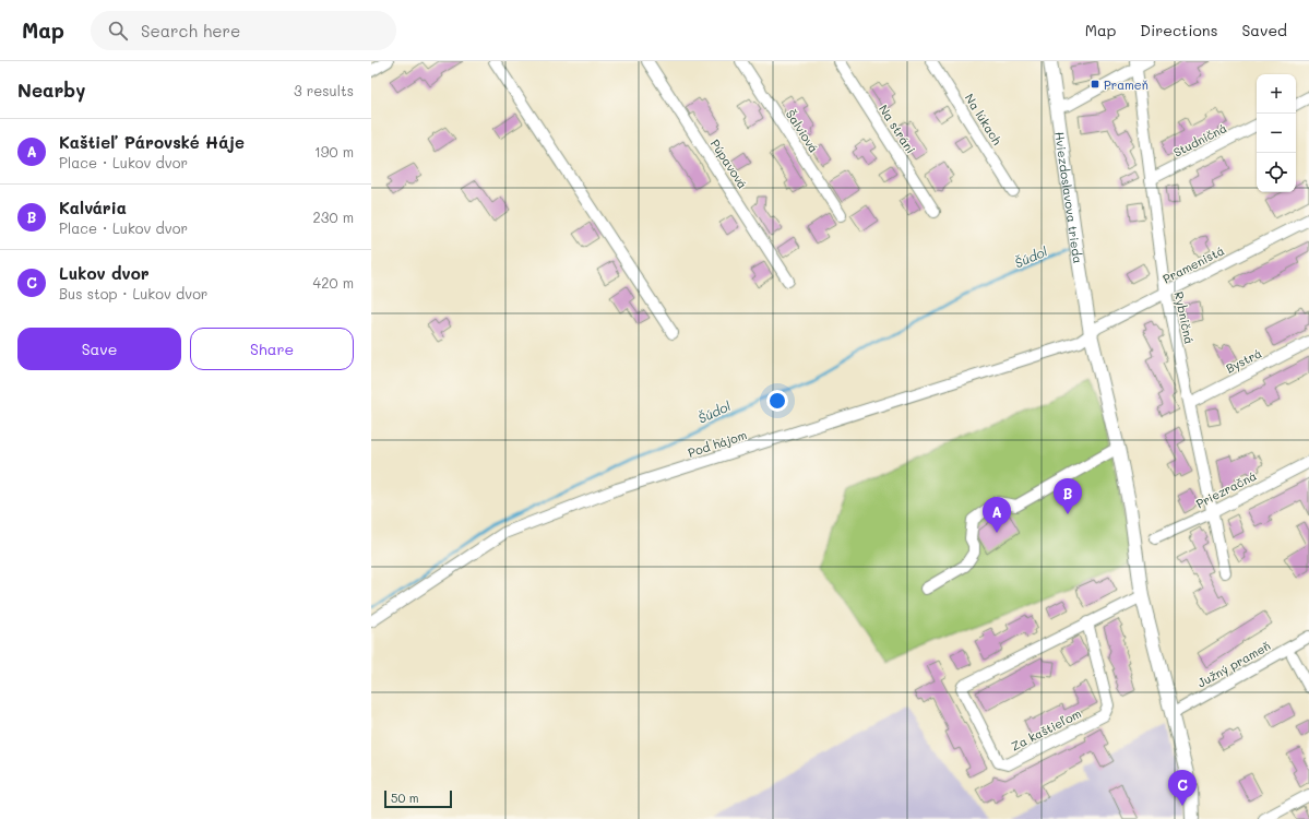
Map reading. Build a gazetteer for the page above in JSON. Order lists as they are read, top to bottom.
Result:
{
  "streets": {
    "street": [
      "Na lúkach",
      "Na stráni",
      "Šalviová",
      "Studničná",
      "Púpavová",
      "Hviezdoslavova trieda",
      "Pramenistá",
      "Rybničná",
      "Bystrá",
      "Pod hájom",
      "Priezračná",
      "Južný prameň",
      "Za kaštieľom"
    ]
  },
  "crossings": [
    ["Studničná", "Rybničná"],
    ["Hviezdoslavova trieda", "Pramenistá"],
    ["Hviezdoslavova trieda", "Pod hájom"],
    ["Hviezdoslavova trieda", "Južný prameň"],
    ["Hviezdoslavova trieda", "Za kaštieľom"],
    ["Pramenistá", "Rybničná"],
    ["Pramenistá", "Pod hájom"],
    ["Rybničná", "Bystrá"],
    ["Rybničná", "Priezračná"]
  ],
  "water": ["Šúdol"],
  "places": {
    "transit": ["Prameň"]
  },
  "scale_bar": "50 m",
  "page": {
    "header": "Map",
    "search": "Search here",
    "nav": ["Map", "Directions", "Saved"],
    "heading": ["Nearby", "3 results"],
    "map_buttons": ["+", "−"],
    "list": [
      {
        "mark": "A",
        "name": "Kaštieľ Párovské Háje",
        "note": "Place · Lukov dvor",
        "value": "190 m"
      },
      {
        "mark": "B",
        "name": "Kalvária",
        "note": "Place · Lukov dvor",
        "value": "230 m"
      },
      {
        "mark": "C",
        "name": "Lukov dvor",
        "note": "Bus stop · Lukov dvor",
        "value": "420 m"
      }
    ],
    "buttons": ["Save", "Share"],
    "pins": ["B", "A", "C"],
    "scale": "50 m"
  }
}
